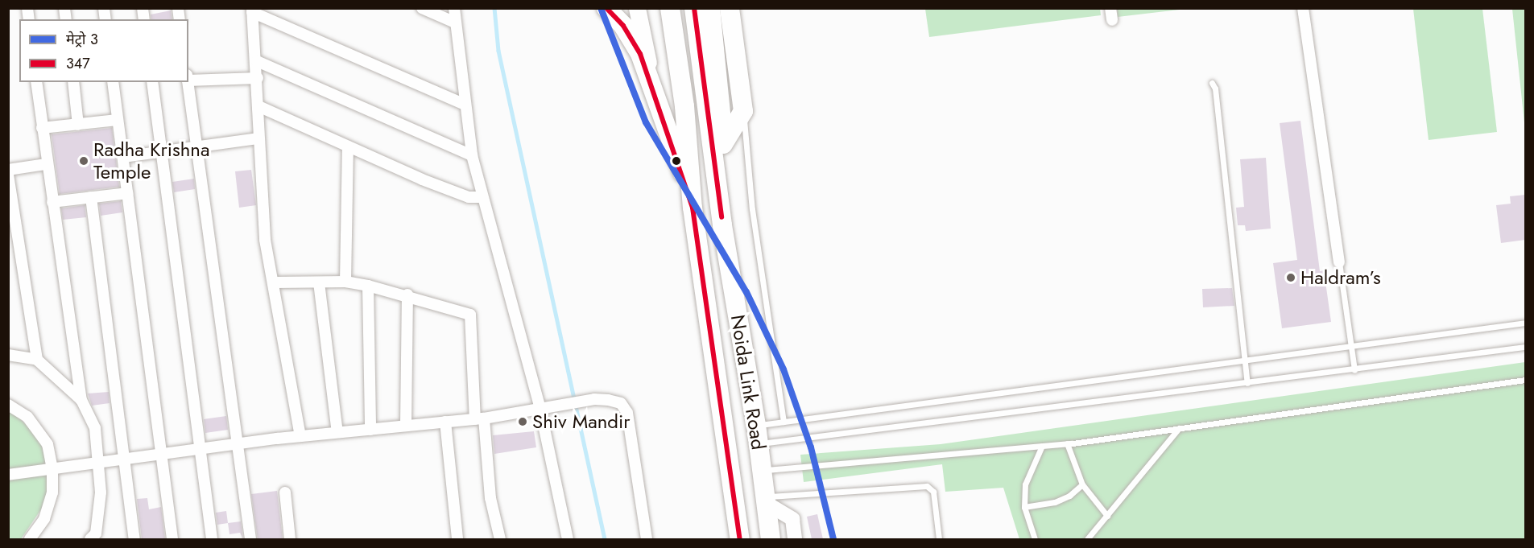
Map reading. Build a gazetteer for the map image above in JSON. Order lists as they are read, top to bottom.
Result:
{
  "streets": {
    "highway": ["Noida Link Road"]
  },
  "places": ["Radha Krishna Temple", "Haldram’s", "Shiv Mandir"],
  "lines": ["metro line 3", "transit line 347"],
  "legend": ["मेट्रो 3", "347"]
}
